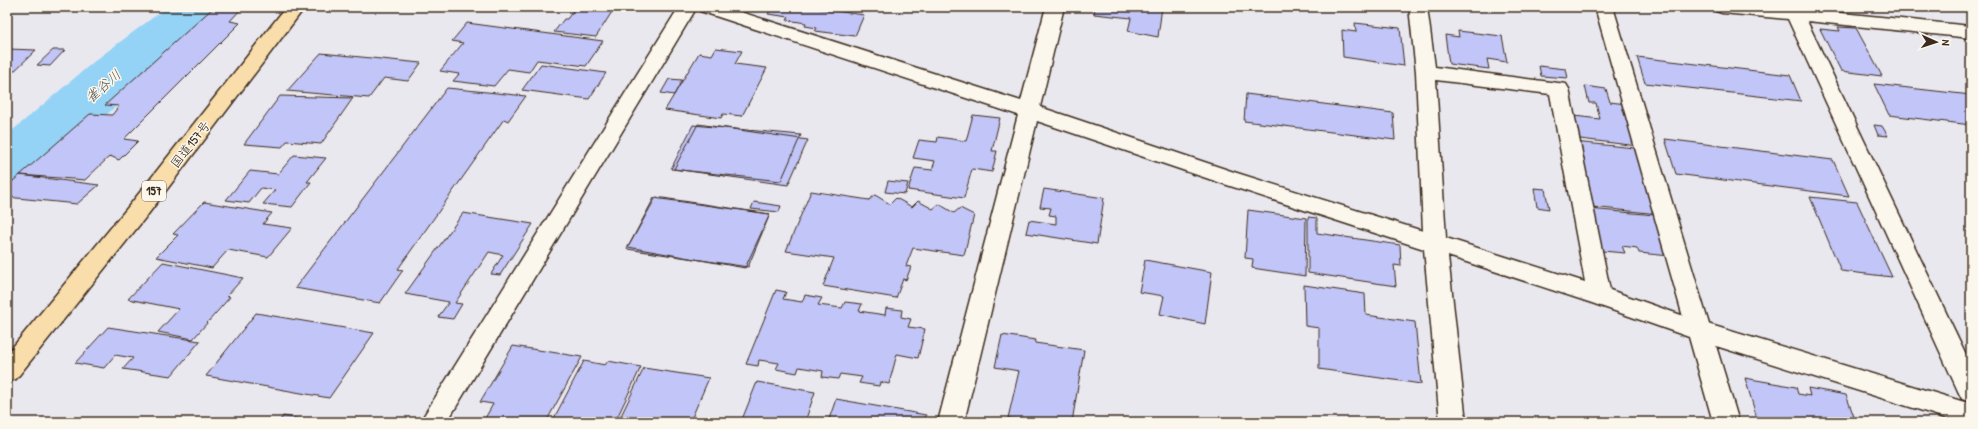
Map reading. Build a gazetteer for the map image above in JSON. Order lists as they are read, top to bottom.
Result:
{
  "streets": {
    "highway": ["国道157号", "157"]
  },
  "water": ["雀谷川"],
  "north": "right"
}
